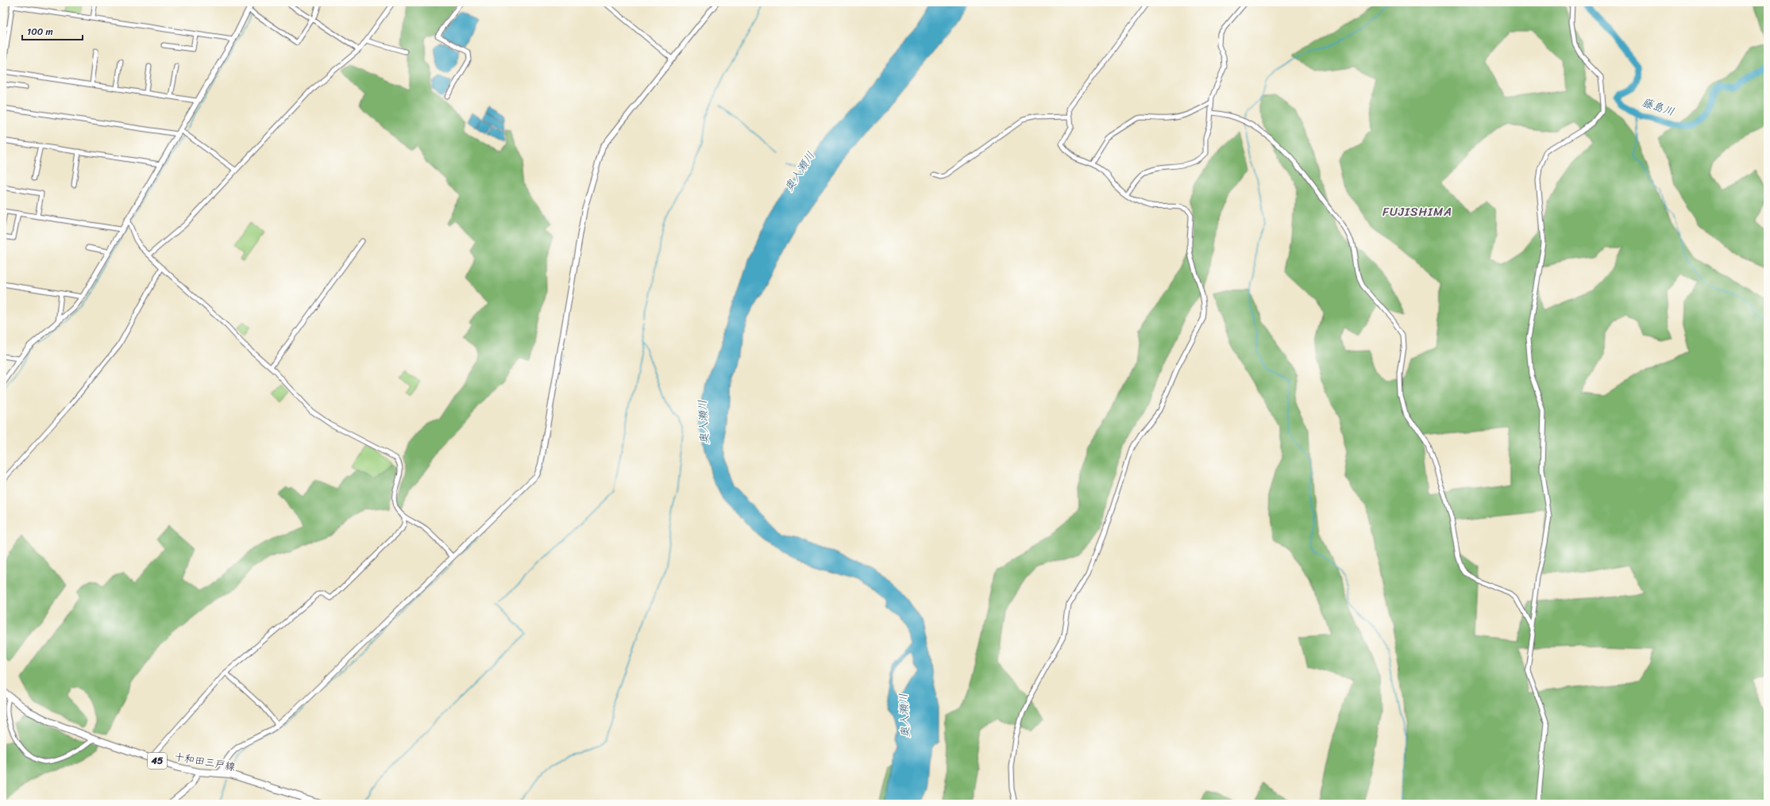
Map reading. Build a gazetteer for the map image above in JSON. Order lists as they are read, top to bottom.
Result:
{
  "streets": {
    "main road": ["45", "十和田三戸線"]
  },
  "districts": ["FUJISHIMA"],
  "water": ["藤島川", "奥入瀬川"],
  "scale_bar": "100 m"
}
